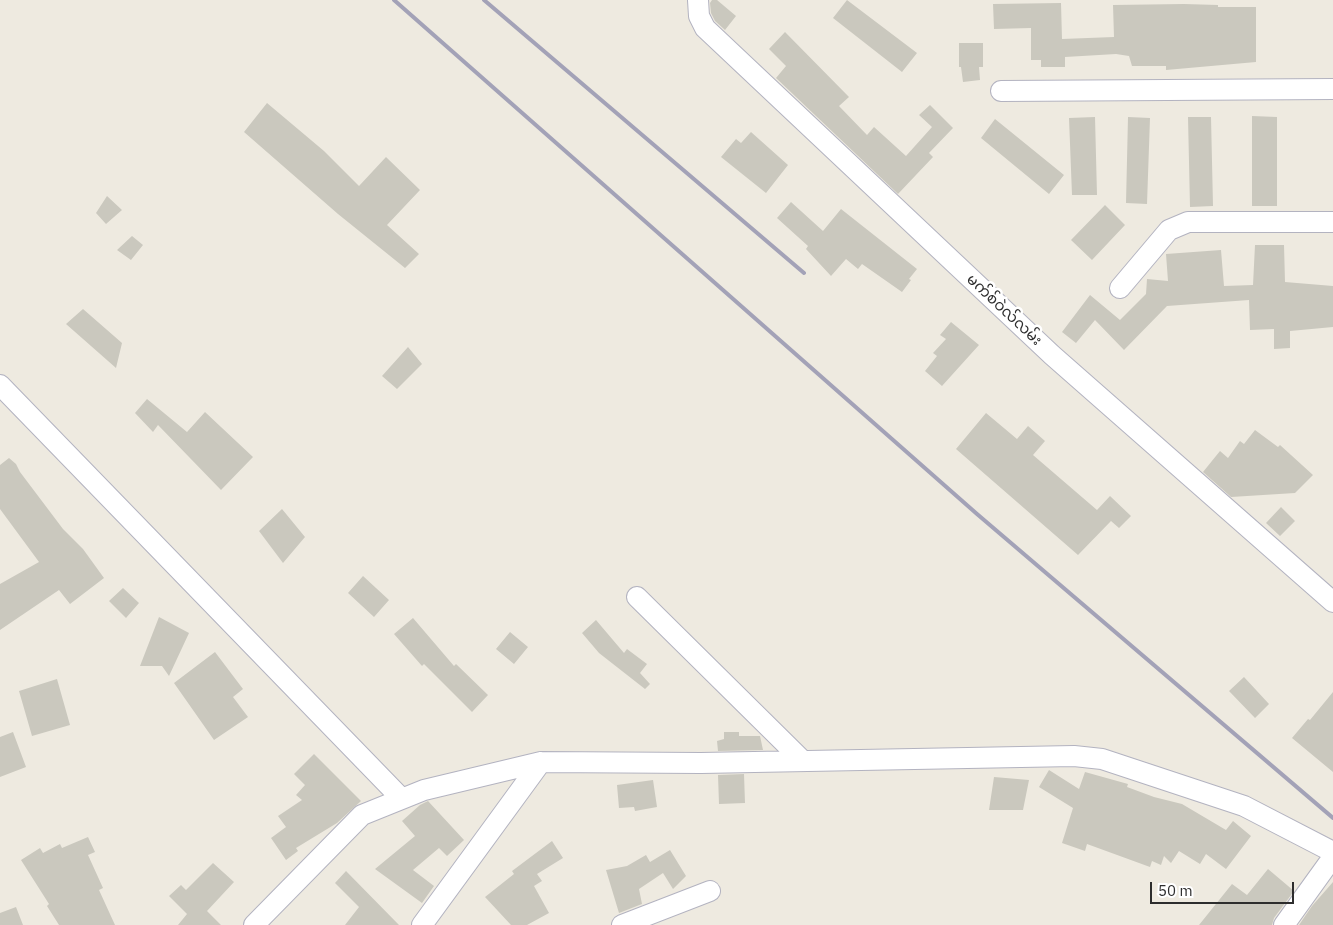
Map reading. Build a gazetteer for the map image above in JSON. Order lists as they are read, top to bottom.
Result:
{
  "streets": {
    "street": ["မက်စ်ဝဲလ်လမ်း"]
  },
  "scale_bar": "50 m"
}
